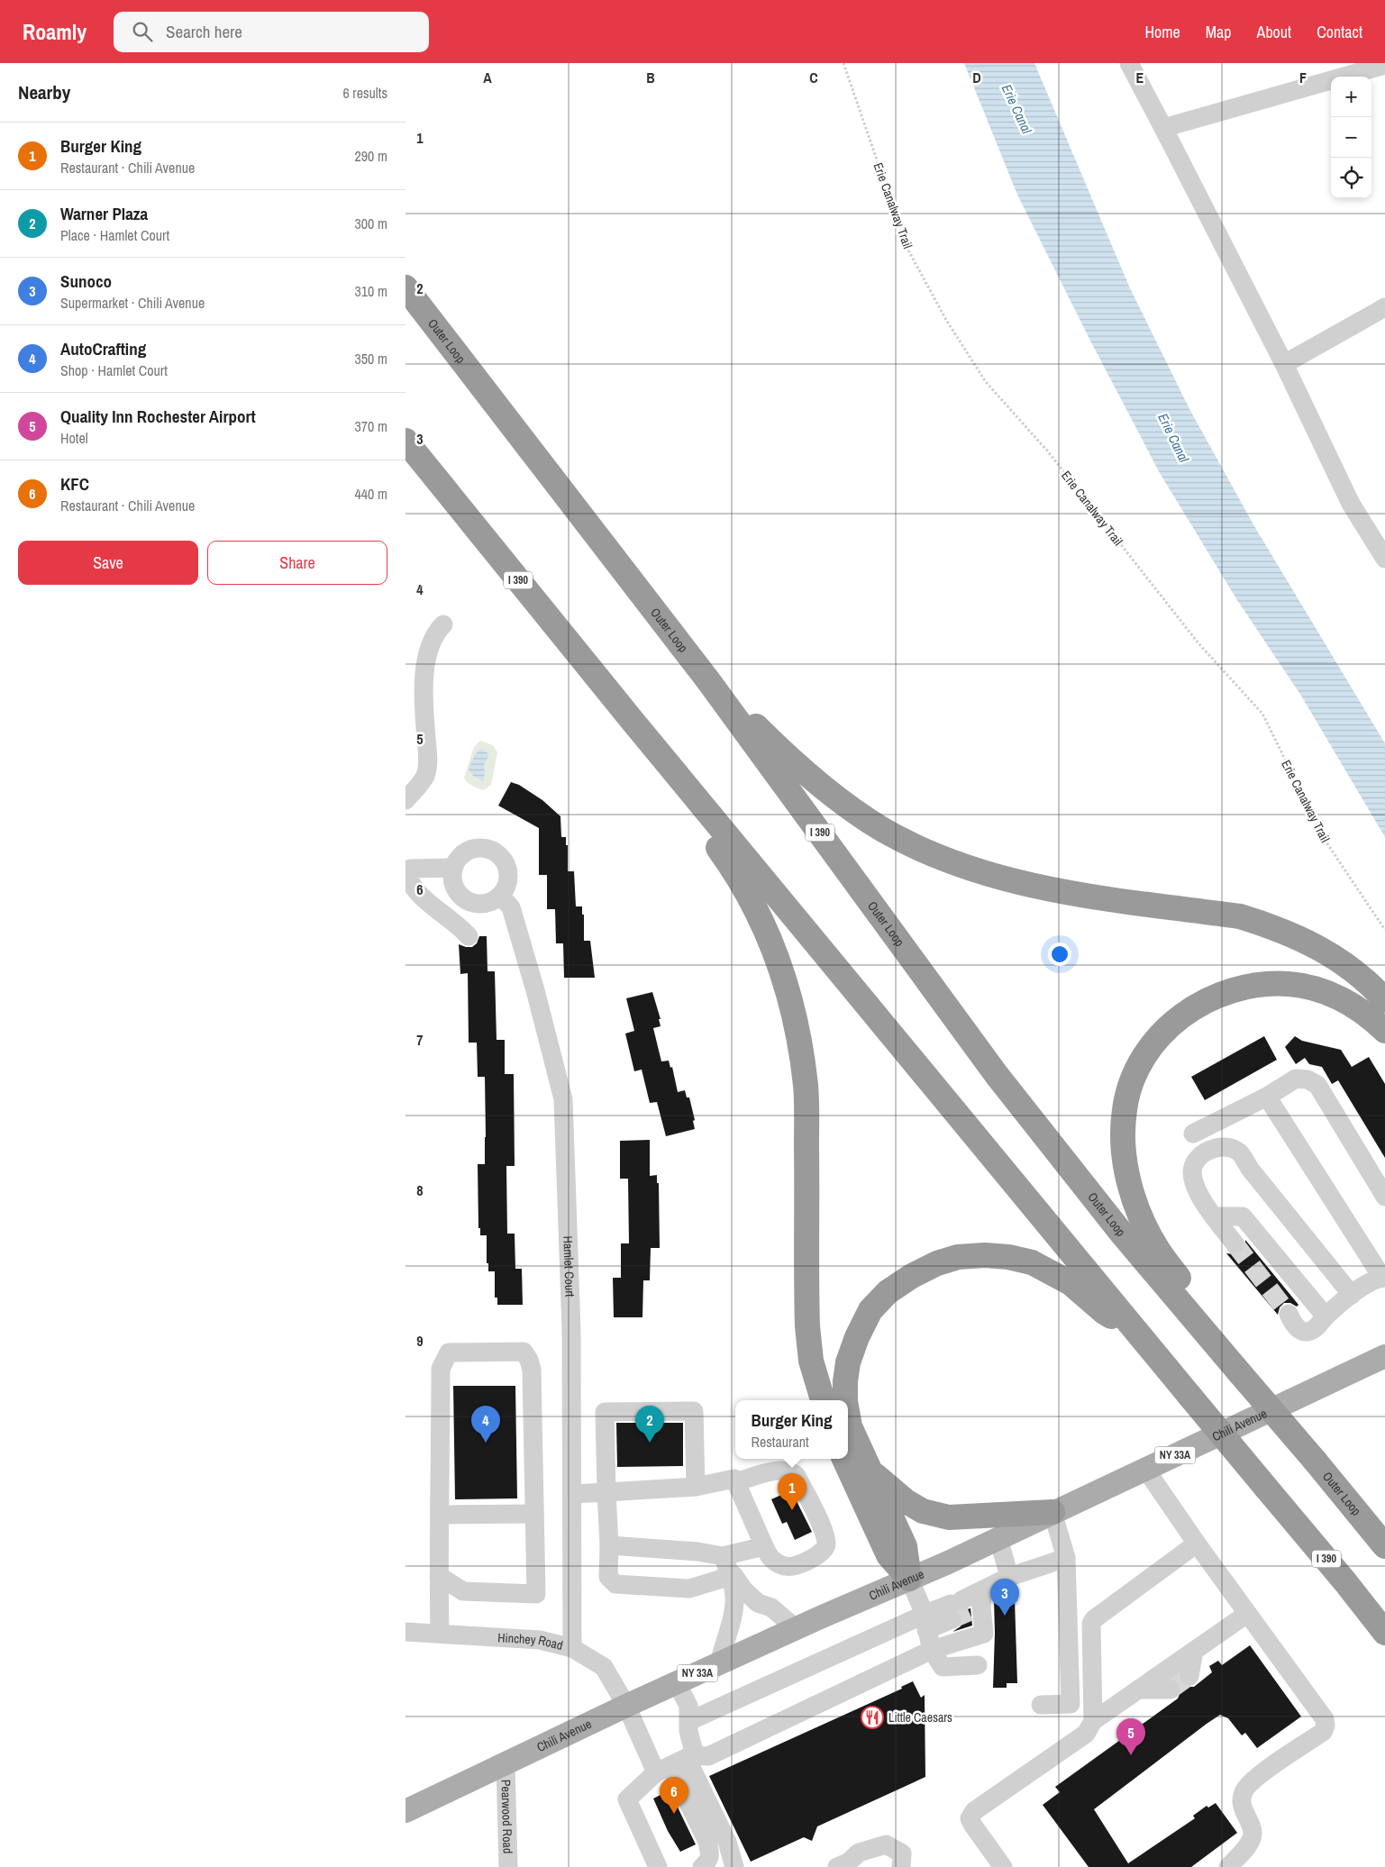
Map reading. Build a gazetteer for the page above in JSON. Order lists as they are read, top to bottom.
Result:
{
  "streets": {
    "highway": ["Outer Loop", "I 390"],
    "main road": ["Chili Avenue", "NY 33A"],
    "street": ["Hamlet Court", "Hinchey Road", "Pearwood Road"],
    "path": ["Erie Canalway Trail"]
  },
  "crossings": [
    ["Hamlet Court", "Hinchey Road"],
    ["Chili Avenue", "Hinchey Road"],
    ["Chili Avenue", "Pearwood Road"]
  ],
  "water": ["Erie Canal"],
  "places": {
    "restaurant": ["Little Caesars"]
  },
  "page": {
    "header": "Roamly",
    "search": "Search here",
    "nav": [
      "Home",
      "Map",
      "About",
      "Contact"
    ],
    "heading": ["Nearby", "6 results"],
    "map_buttons": ["+", "−"],
    "list": [
      {
        "mark": "1",
        "name": "Burger King",
        "note": "Restaurant · Chili Avenue",
        "value": "290 m"
      },
      {
        "mark": "2",
        "name": "Warner Plaza",
        "note": "Place · Hamlet Court",
        "value": "300 m"
      },
      {
        "mark": "3",
        "name": "Sunoco",
        "note": "Supermarket · Chili Avenue",
        "value": "310 m"
      },
      {
        "mark": "4",
        "name": "AutoCrafting",
        "note": "Shop · Hamlet Court",
        "value": "350 m"
      },
      {
        "mark": "5",
        "name": "Quality Inn Rochester Airport",
        "note": "Hotel",
        "value": "370 m"
      },
      {
        "mark": "6",
        "name": "KFC",
        "note": "Restaurant · Chili Avenue",
        "value": "440 m"
      }
    ],
    "buttons": ["Save", "Share"],
    "popup": ["Burger King", "Restaurant"],
    "pins": [
      "2",
      "4",
      "1",
      "3",
      "5",
      "6"
    ]
  },
  "grid": {
    "columns": [
      "A",
      "B",
      "C",
      "D",
      "E",
      "F"
    ],
    "rows": [
      "1",
      "2",
      "3",
      "4",
      "5",
      "6",
      "7",
      "8",
      "9"
    ]
  }
}
